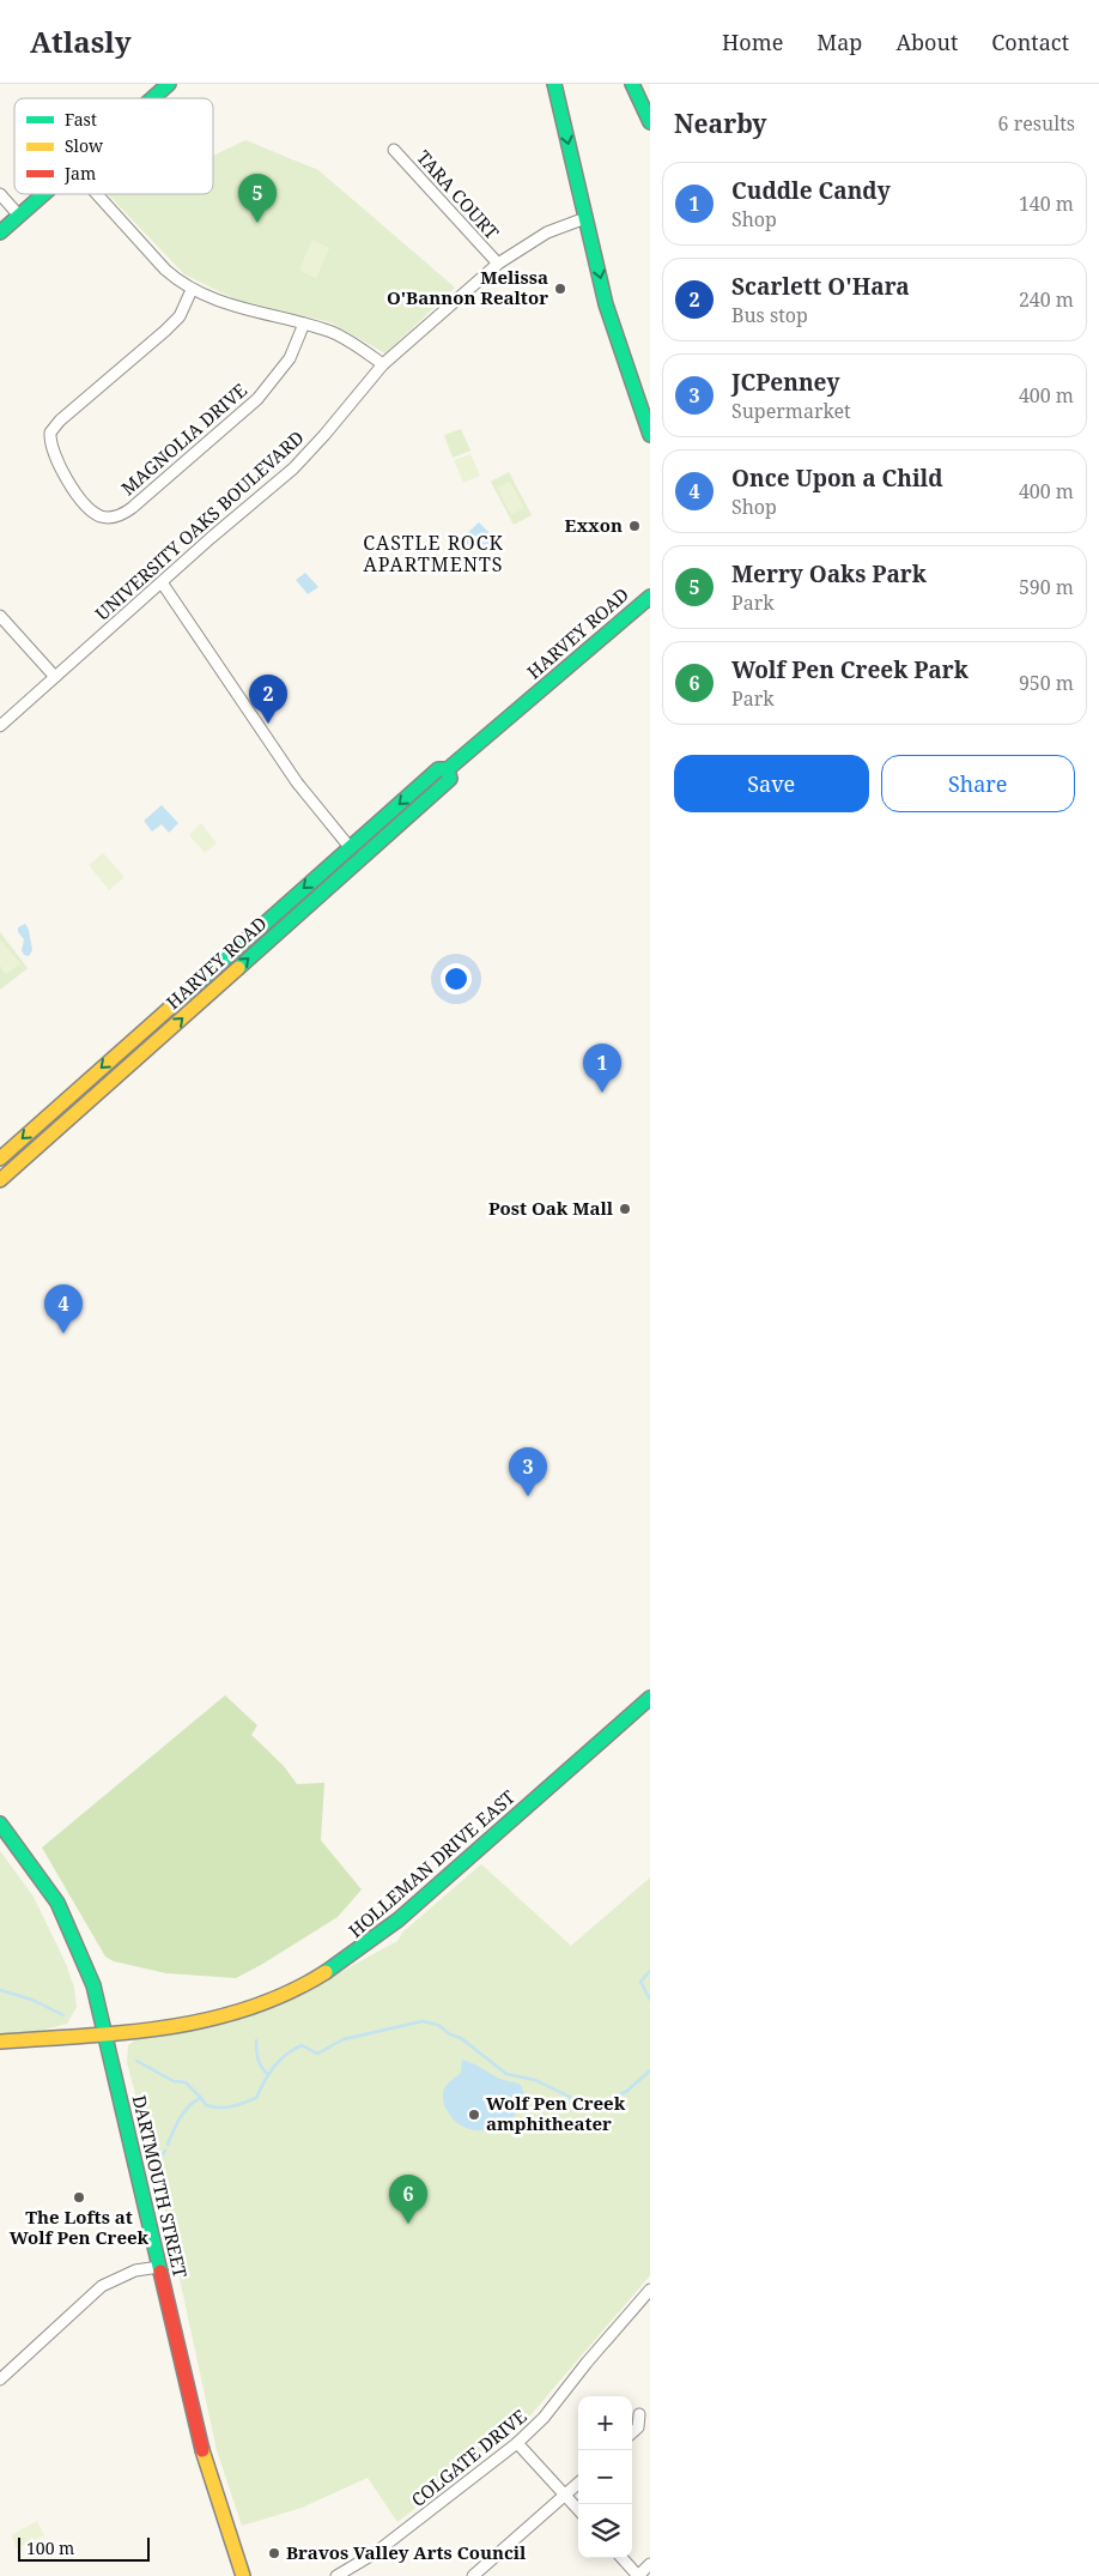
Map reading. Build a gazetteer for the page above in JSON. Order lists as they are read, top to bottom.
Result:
{
  "streets": {
    "main road": ["HARVEY ROAD", "HOLLEMAN DRIVE EAST", "DARTMOUTH STREET"],
    "street": [
      "TARA COURT",
      "MAGNOLIA DRIVE",
      "UNIVERSITY OAKS BOULEVARD",
      "COLGATE DRIVE"
    ]
  },
  "crossings": [
    ["TARA COURT", "UNIVERSITY OAKS BOULEVARD"],
    ["HOLLEMAN DRIVE EAST", "DARTMOUTH STREET"]
  ],
  "districts": ["CASTLE ROCK APARTMENTS"],
  "places": [
    "Melissa O'Bannon Realtor",
    "Exxon",
    "Post Oak Mall",
    "Wolf Pen Creek amphitheater",
    "The Lofts at Wolf Pen Creek",
    "Bravos Valley Arts Council"
  ],
  "legend": ["Fast", "Slow", "Jam"],
  "scale_bar": "100 m",
  "page": {
    "header": "Atlasly",
    "nav": [
      "Home",
      "Map",
      "About",
      "Contact"
    ],
    "heading": ["Nearby", "6 results"],
    "list": [
      {
        "mark": "1",
        "name": "Cuddle Candy",
        "note": "Shop",
        "value": "140 m"
      },
      {
        "mark": "2",
        "name": "Scarlett O'Hara",
        "note": "Bus stop",
        "value": "240 m"
      },
      {
        "mark": "3",
        "name": "JCPenney",
        "note": "Supermarket",
        "value": "400 m"
      },
      {
        "mark": "4",
        "name": "Once Upon a Child",
        "note": "Shop",
        "value": "400 m"
      },
      {
        "mark": "5",
        "name": "Merry Oaks Park",
        "note": "Park",
        "value": "590 m"
      },
      {
        "mark": "6",
        "name": "Wolf Pen Creek Park",
        "note": "Park",
        "value": "950 m"
      }
    ],
    "pins": [
      "5",
      "2",
      "1",
      "4",
      "3",
      "6"
    ],
    "buttons": ["Save", "Share"],
    "map_buttons": ["+", "−"],
    "scale": "100 m"
  }
}
